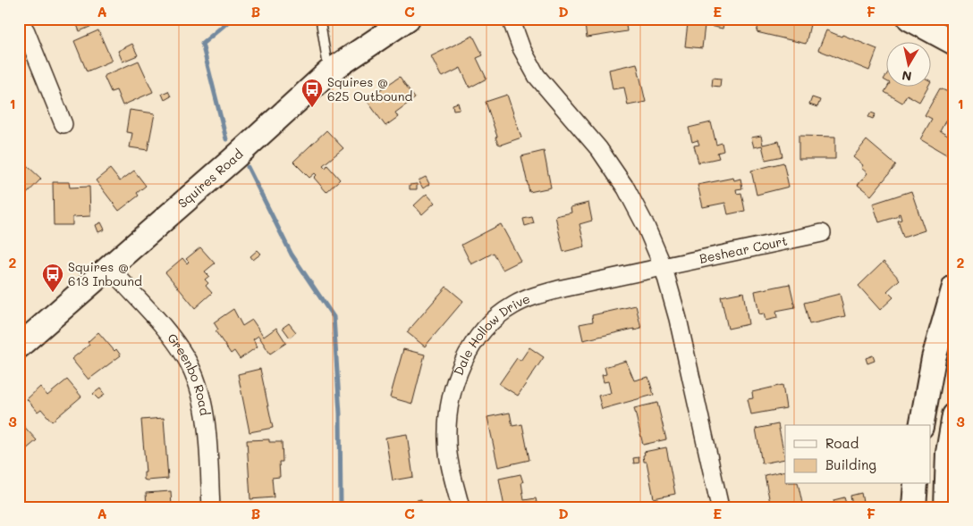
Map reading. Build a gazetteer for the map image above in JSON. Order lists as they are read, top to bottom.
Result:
{
  "streets": {
    "street": [
      "Squires Road",
      "Beshear Court",
      "Dale Hollow Drive",
      "Greenbo Road"
    ]
  },
  "crossings": [
    ["Squires Road", "Greenbo Road"],
    ["Beshear Court", "Dale Hollow Drive"]
  ],
  "places": {
    "bus stop": ["Squires @ 625 Outbound", "Squires @ 613 Inbound"]
  },
  "legend": ["Road", "Building"],
  "north": "bottom",
  "grid": {
    "columns": [
      "A",
      "B",
      "C",
      "D",
      "E",
      "F"
    ],
    "rows": ["1", "2", "3"]
  }
}
